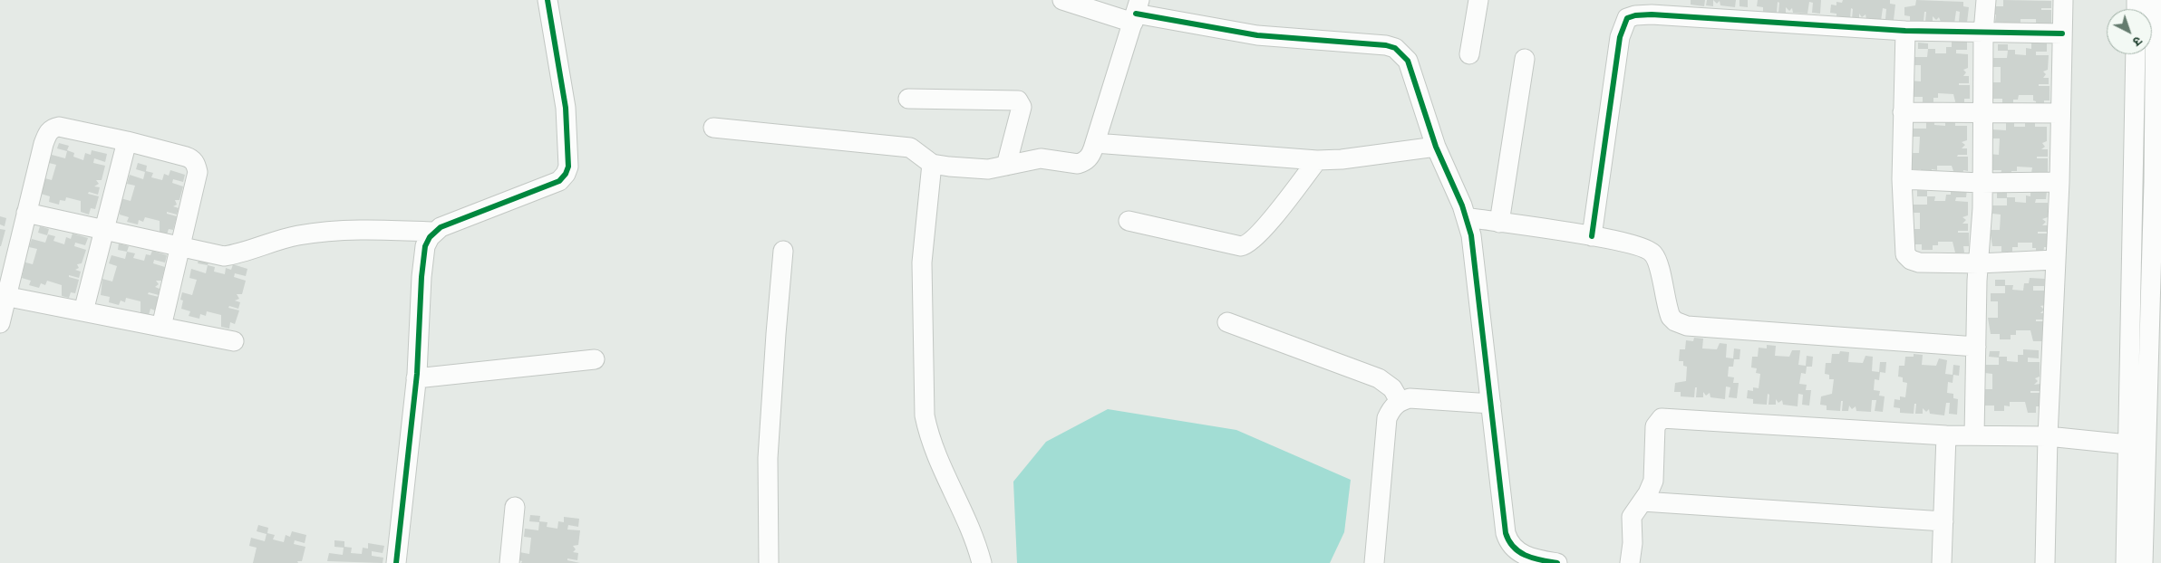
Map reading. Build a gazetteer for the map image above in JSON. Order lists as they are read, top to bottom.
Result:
{
  "north": "bottom right"
}
